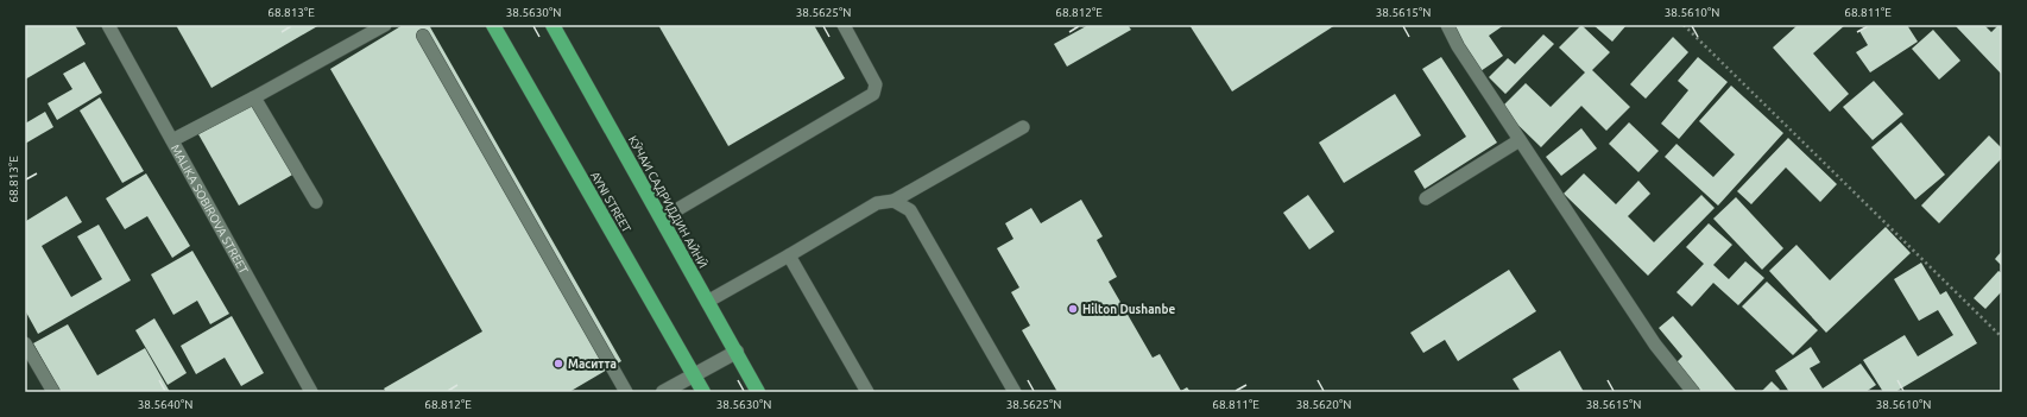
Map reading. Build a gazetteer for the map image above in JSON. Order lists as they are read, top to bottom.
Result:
{
  "streets": {
    "highway": ["AYNI STREET", "КӮЧАИ САДРИДДИН АЙНӢ"],
    "lane": ["MALIKA SOBIROVA STREET"]
  },
  "places": ["Hilton Dushanbe", "Маситта"],
  "coordinates": [
    "68.813°E",
    "38.5630°N",
    "38.5625°N",
    "68.812°E",
    "38.5615°N",
    "38.5610°N",
    "68.811°E",
    "38.5640°N",
    "38.5620°N"
  ]
}
